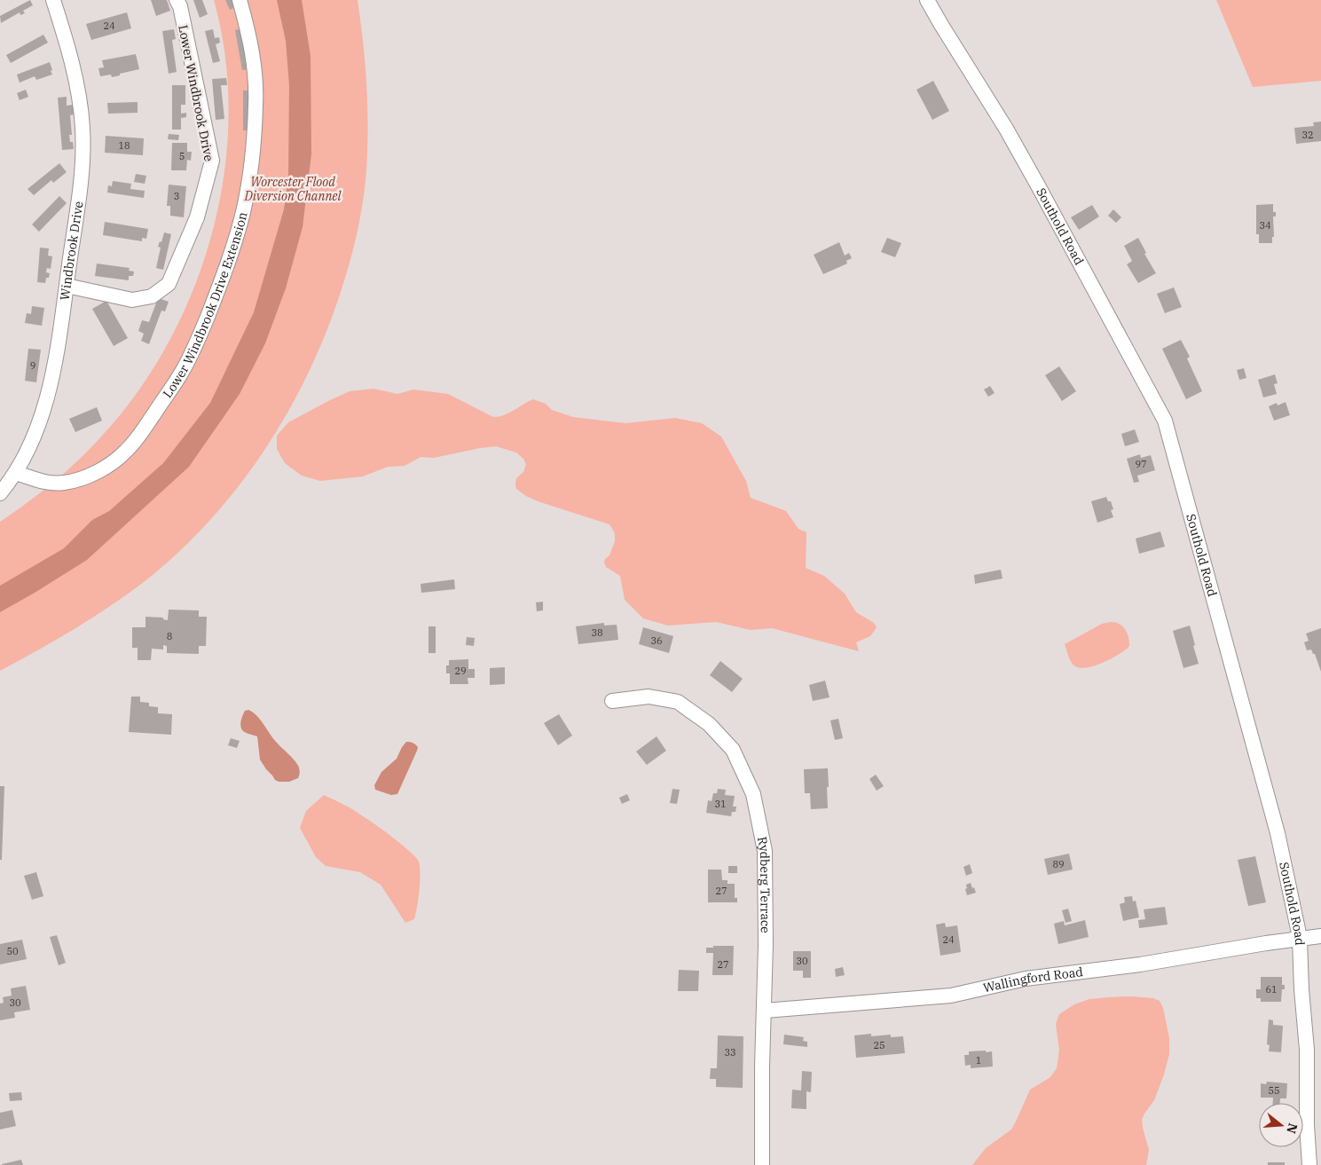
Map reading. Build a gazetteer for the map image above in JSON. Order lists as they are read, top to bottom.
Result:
{
  "streets": {
    "street": [
      "Lower Windbrook Drive",
      "Southold Road",
      "Windbrook Drive",
      "Lower Windbrook Drive Extension",
      "Rydberg Terrace",
      "Wallingford Road"
    ]
  },
  "crossings": [
    ["Lower Windbrook Drive", "Windbrook Drive"],
    ["Southold Road", "Wallingford Road"],
    ["Windbrook Drive", "Lower Windbrook Drive Extension"],
    ["Rydberg Terrace", "Wallingford Road"]
  ],
  "parks": ["Worcester Flood Diversion Channel"],
  "house_numbers": [
    "24",
    "32",
    "18",
    "5",
    "3",
    "34",
    "9",
    "97",
    "38",
    "8",
    "36",
    "29",
    "31",
    "89",
    "27",
    "24",
    "50",
    "30",
    "27",
    "61",
    "30",
    "25",
    "33",
    "1",
    "55"
  ],
  "north": "right"
}
